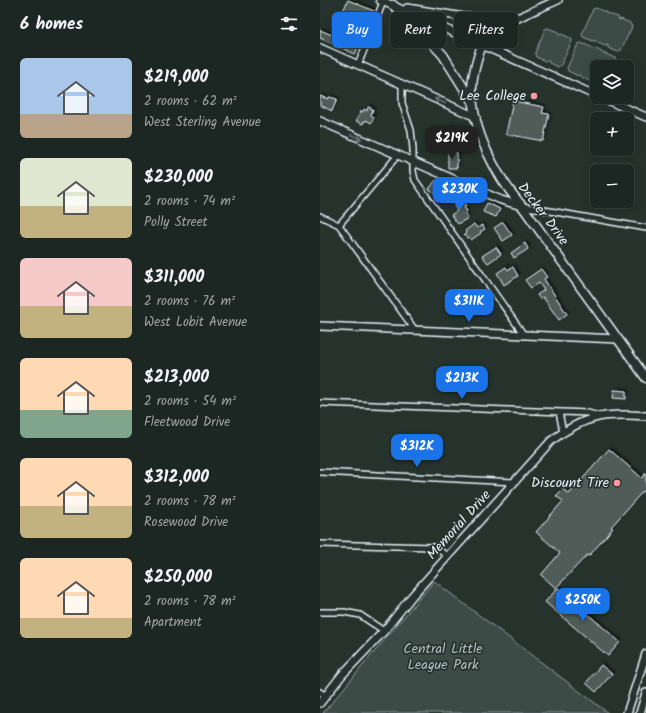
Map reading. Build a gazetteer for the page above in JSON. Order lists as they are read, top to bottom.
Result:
{
  "streets": {
    "main road": ["Decker Drive"],
    "street": ["Memorial Drive"]
  },
  "parks": ["Central Little League Park"],
  "places": ["Lee College", "Discount Tire"],
  "page": {
    "heading": "6 homes",
    "chip": ["Buy", "Rent", "Filters"],
    "list": [
      {
        "name": "$219,000",
        "note": "2 rooms · 62 m² · West Sterling Avenue"
      },
      {
        "name": "$230,000",
        "note": "2 rooms · 74 m² · Polly Street"
      },
      {
        "name": "$311,000",
        "note": "2 rooms · 76 m² · West Lobit Avenue"
      },
      {
        "name": "$213,000",
        "note": "2 rooms · 54 m² · Fleetwood Drive"
      },
      {
        "name": "$312,000",
        "note": "2 rooms · 78 m² · Rosewood Drive"
      },
      {
        "name": "$250,000",
        "note": "2 rooms · 78 m² · Apartment"
      }
    ],
    "map_buttons": ["+", "−"],
    "price": [
      "$219K",
      "$230K",
      "$311K",
      "$213K",
      "$312K",
      "$250K"
    ]
  }
}
